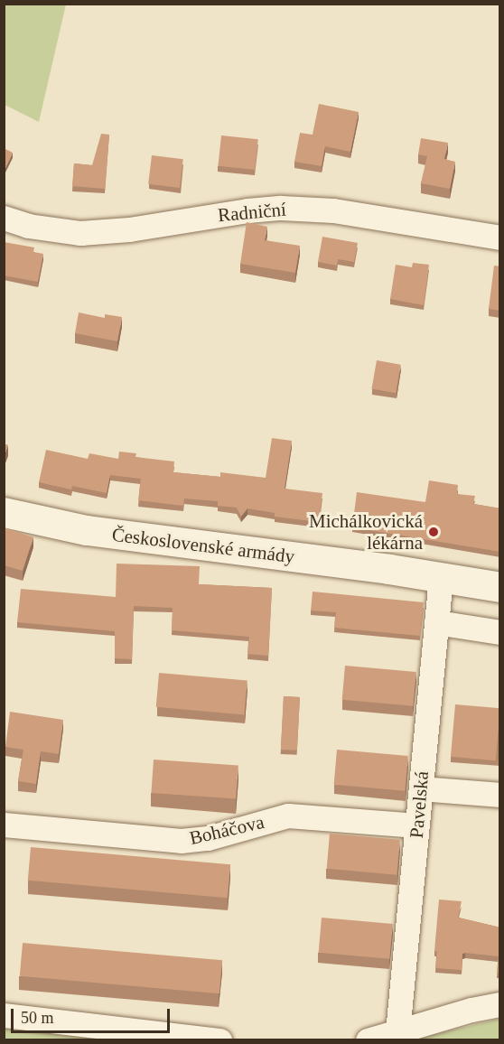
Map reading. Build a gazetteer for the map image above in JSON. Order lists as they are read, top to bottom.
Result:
{
  "streets": {
    "street": [
      "Radniční",
      "Československé armády",
      "Pavelská",
      "Boháčova"
    ]
  },
  "crossings": [
    ["Československé armády", "Pavelská"],
    ["Pavelská", "Boháčova"]
  ],
  "places": ["Michálkovická lékárna"],
  "scale_bar": "50 m"
}
